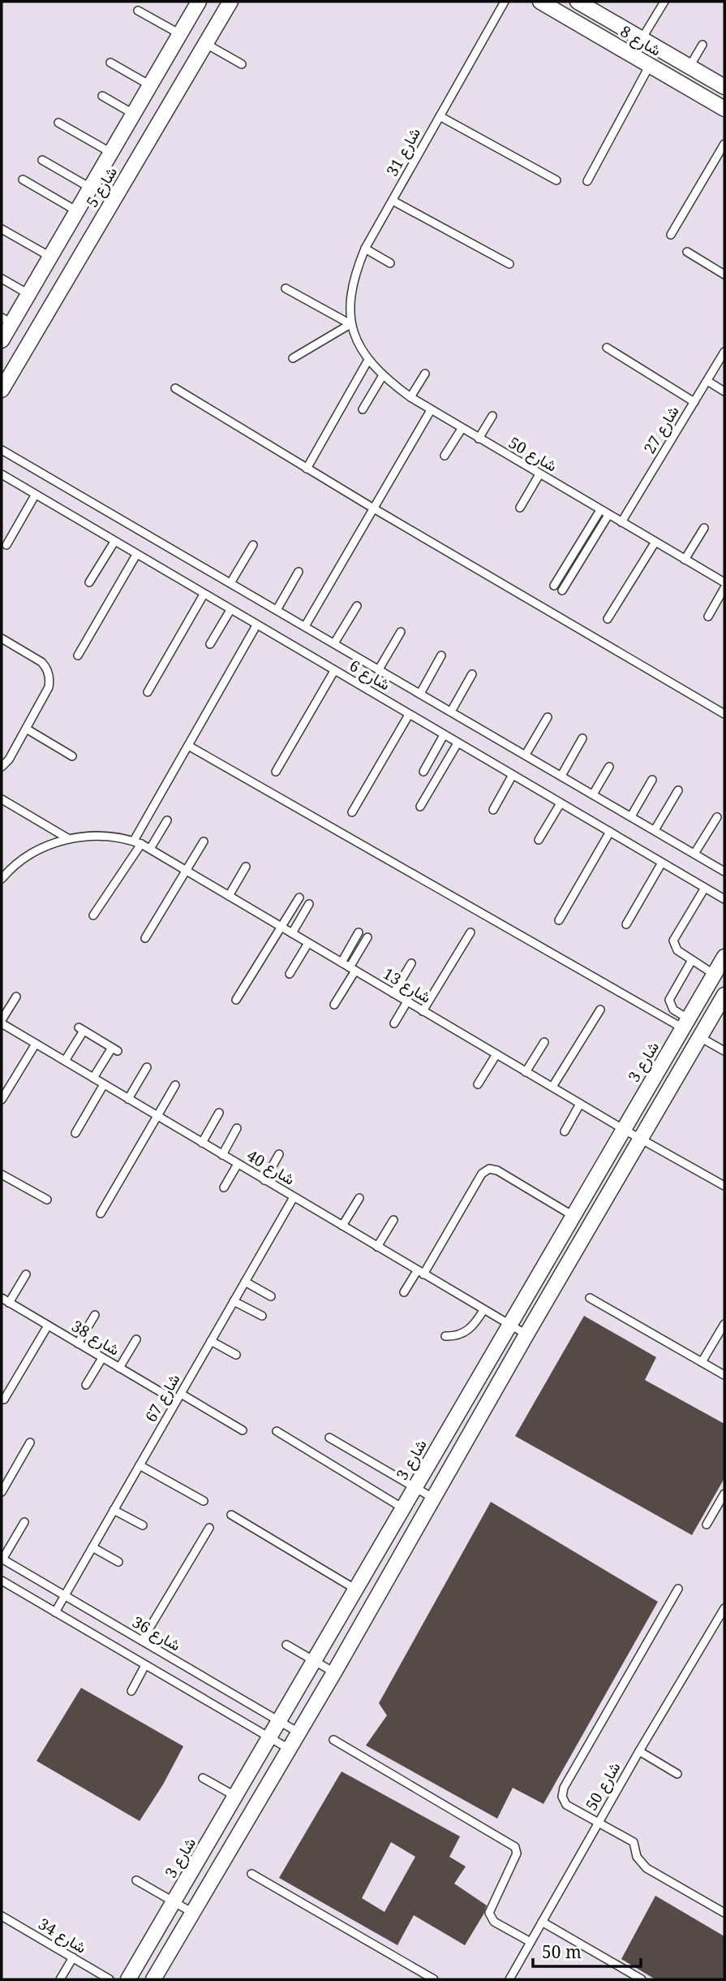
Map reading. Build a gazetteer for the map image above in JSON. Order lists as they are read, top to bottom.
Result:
{
  "streets": {
    "street": ["شارع 8", "شارع 5", "شارع 3"],
    "lane": [
      "شارع 31",
      "شارع 27",
      "شارع 50",
      "شارع 6",
      "شارع 13",
      "شارع 40",
      "شارع 38",
      "شارع 67",
      "شارع 36",
      "شارع 34"
    ]
  },
  "crossings": [
    ["شارع 31", "شارع 50"],
    ["شارع 27", "شارع 50"],
    ["شارع 13", "شارع 3"],
    ["شارع 3", "شارع 40"],
    ["شارع 3", "شارع 36"],
    ["شارع 40", "شارع 67"],
    ["شارع 38", "شارع 67"],
    ["شارع 67", "شارع 36"]
  ],
  "scale_bar": "50 m"
}
